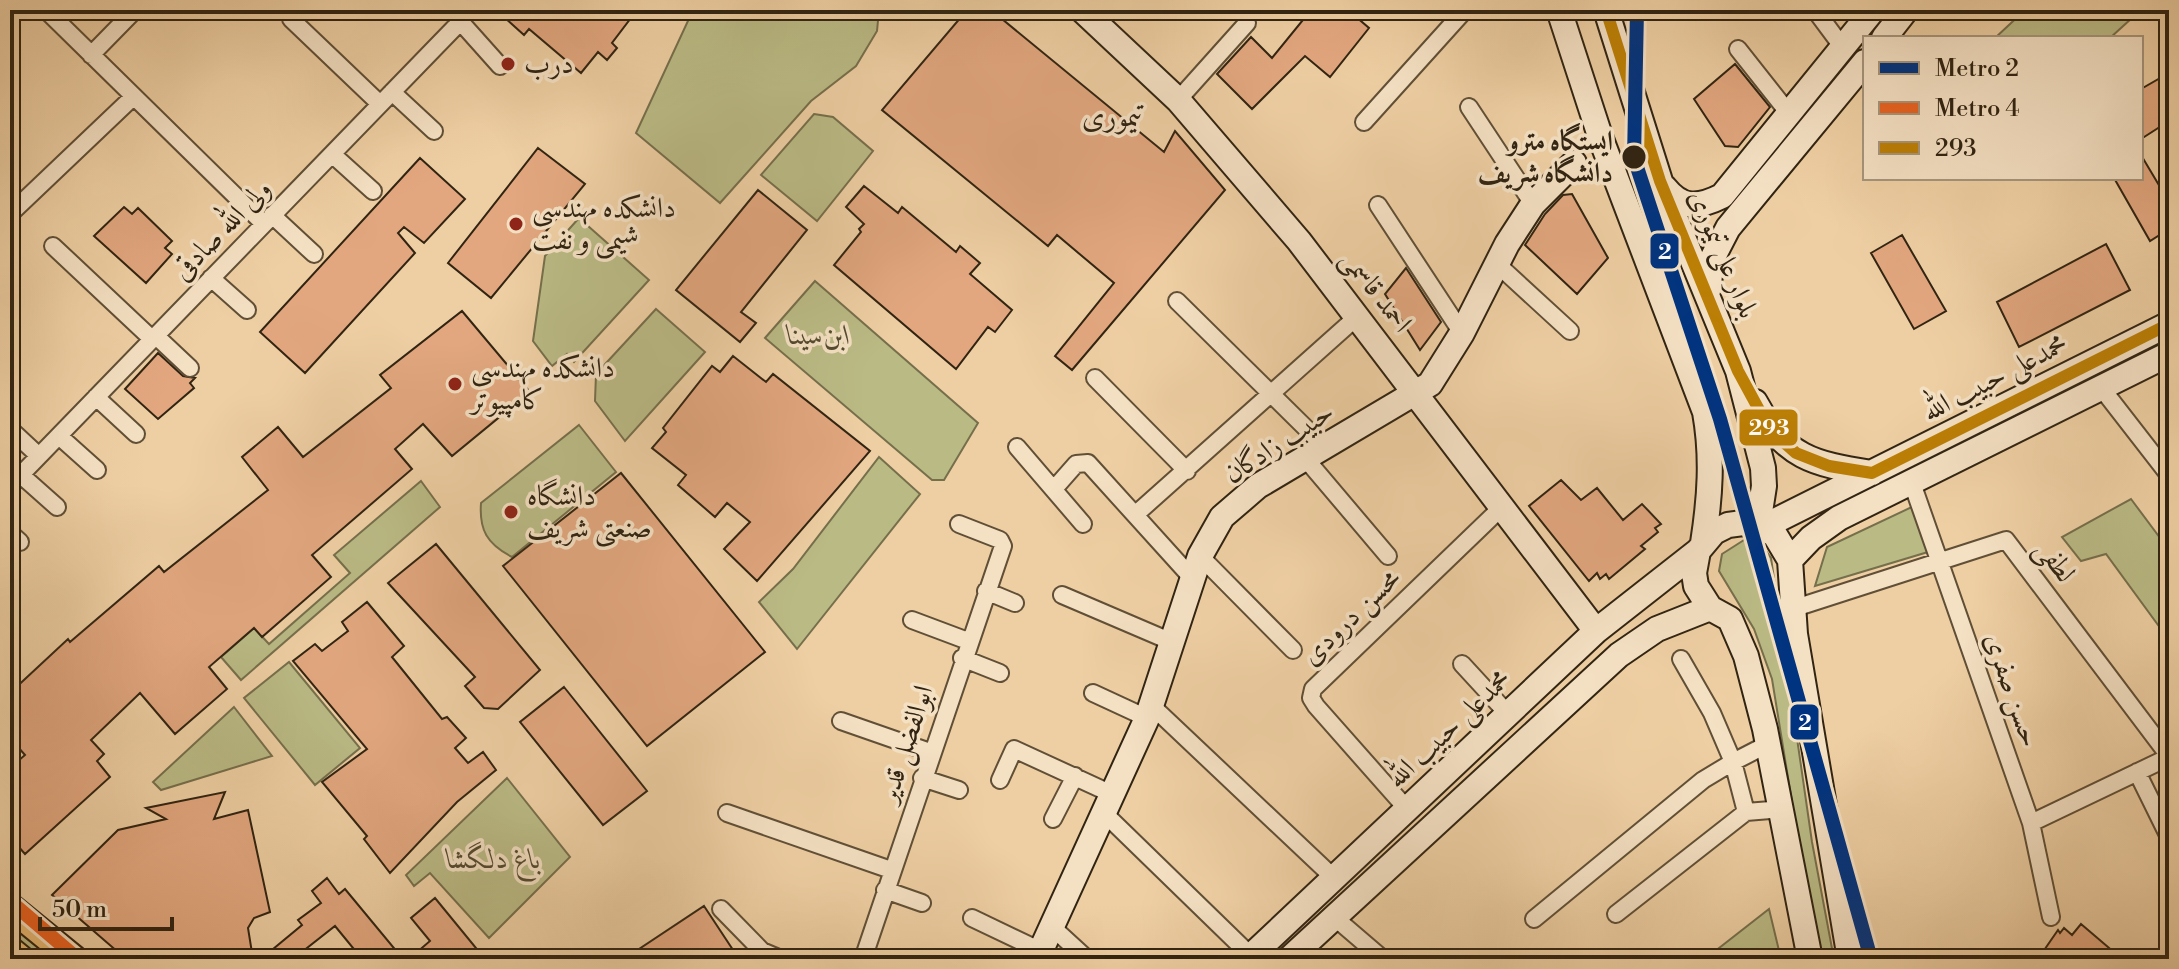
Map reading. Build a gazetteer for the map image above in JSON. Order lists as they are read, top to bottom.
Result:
{
  "streets": {
    "main road": [
      "بلوار علی تیموری",
      "احمد قاسمی",
      "محمدعلی حبیب الله",
      "حبیب زادگان"
    ],
    "street": [
      "ولی الله صادقی",
      "لطفی",
      "محسن درودی",
      "حسن صفری",
      "ابوالفضل قدیر"
    ]
  },
  "crossings": [
    ["بلوار علی تیموری", "محمدعلی حبیب الله"],
    ["احمد قاسمی", "محمدعلی حبیب الله"],
    ["احمد قاسمی", "حبیب زادگان"],
    ["احمد قاسمی", "محسن درودی"],
    ["محمدعلی حبیب الله", "محسن درودی"],
    ["محمدعلی حبیب الله", "حسن صفری"],
    ["لطفی", "حسن صفری"]
  ],
  "districts": ["تیموری"],
  "parks": ["ابن‌سینا", "باغ دلگشا"],
  "places": [
    "درب",
    "ایستگاه مترو دانشگاه شریف",
    "دانشکده مهندسی شیمی و نفت",
    "دانشکده مهندسی کامپیوتر",
    "دانشگاه صنعتی شریف"
  ],
  "lines": ["metro line 2", "transit line 293", "metro line 4"],
  "legend": ["Metro 2", "Metro 4", "293"],
  "scale_bar": "50 m"
}
